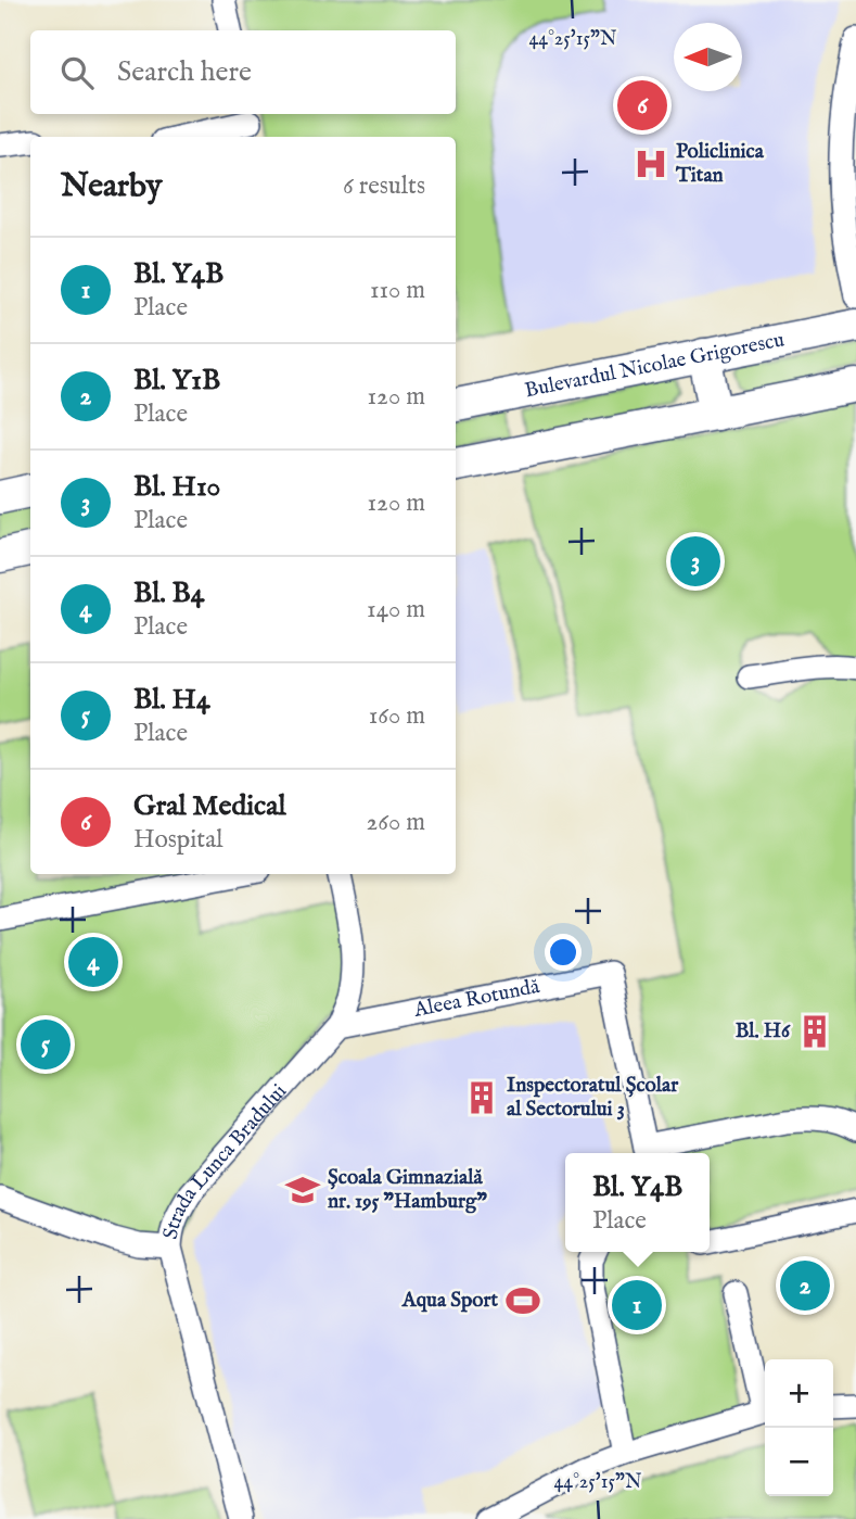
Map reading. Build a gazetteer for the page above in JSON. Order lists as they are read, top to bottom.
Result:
{
  "streets": {
    "main road": ["Bulevardul Nicolae Grigorescu"],
    "street": ["Aleea Rotundă", "Strada Lunca Bradului"]
  },
  "crossings": [
    ["Aleea Rotundă", "Strada Lunca Bradului"]
  ],
  "places": {
    "hospital": ["Policlinica Titan"],
    "building": ["Bl. H6", "Inspectoratul Școlar al Sectorului 3"],
    "school or university": ["Școala Gimnazială nr. 195 \"Hamburg\""],
    "sports": ["Aqua Sport"]
  },
  "north": "left",
  "page": {
    "search": "Search here",
    "pins": [
      "6",
      "3",
      "4",
      "5",
      "2",
      "1"
    ],
    "heading": ["Nearby", "6 results"],
    "list": [
      {
        "mark": "1",
        "name": "Bl. Y4B",
        "note": "Place",
        "value": "110 m"
      },
      {
        "mark": "2",
        "name": "Bl. Y1B",
        "note": "Place",
        "value": "120 m"
      },
      {
        "mark": "3",
        "name": "Bl. H10",
        "note": "Place",
        "value": "120 m"
      },
      {
        "mark": "4",
        "name": "Bl. B4",
        "note": "Place",
        "value": "140 m"
      },
      {
        "mark": "5",
        "name": "Bl. H4",
        "note": "Place",
        "value": "160 m"
      },
      {
        "mark": "6",
        "name": "Gral Medical",
        "note": "Hospital",
        "value": "260 m"
      }
    ],
    "popup": ["Bl. Y4B", "Place"],
    "map_buttons": ["+", "−"]
  },
  "coordinates": ["44°25'15\"N"]
}
